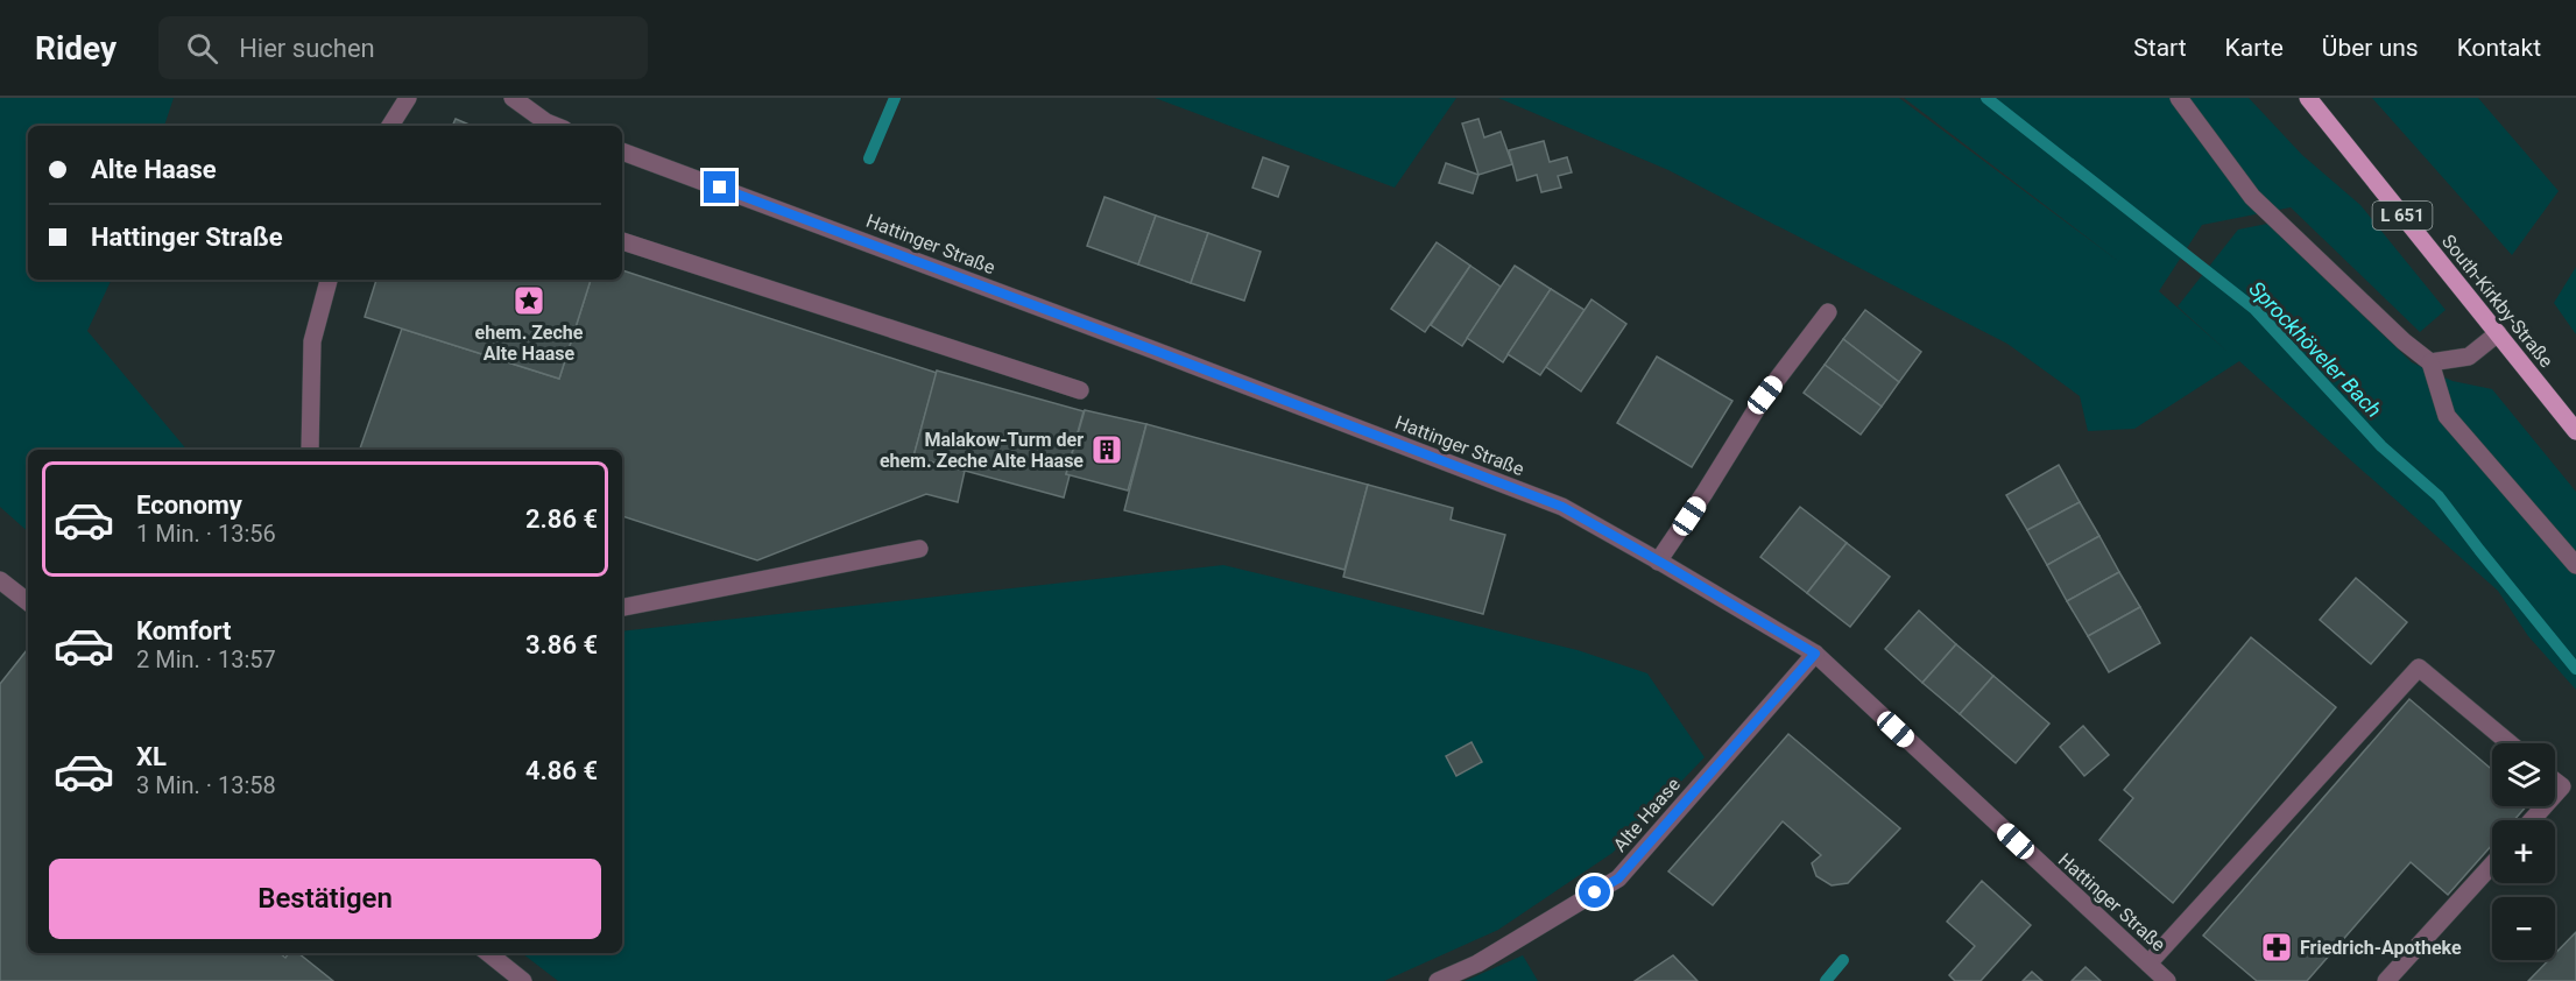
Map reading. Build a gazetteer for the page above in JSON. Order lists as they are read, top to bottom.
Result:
{
  "streets": {
    "main road": ["L 651", "South-Kirkby-Straße"],
    "street": ["Hattinger Straße", "Alte Haase"]
  },
  "crossings": [
    ["Hattinger Straße", "Alte Haase"]
  ],
  "water": ["Sprockhöveler Bach"],
  "places": {
    "place": ["ehem. Zeche Alte Haase"],
    "building": ["Malakow-Turm der ehem. Zeche Alte Haase"],
    "pharmacy": ["Friedrich-Apotheke"]
  },
  "page": {
    "header": "Ridey",
    "search": "Hier suchen",
    "nav": [
      "Start",
      "Karte",
      "Über uns",
      "Kontakt"
    ],
    "banner": ["Alte Haase", "Hattinger Straße"],
    "list": [
      {
        "name": "Economy",
        "note": "1 Min. · 13:56",
        "value": "2.86 €"
      },
      {
        "name": "Komfort",
        "note": "2 Min. · 13:57",
        "value": "3.86 €"
      },
      {
        "name": "XL",
        "note": "3 Min. · 13:58",
        "value": "4.86 €"
      }
    ],
    "map_buttons": ["+", "−"],
    "buttons": "Bestätigen"
  }
}
